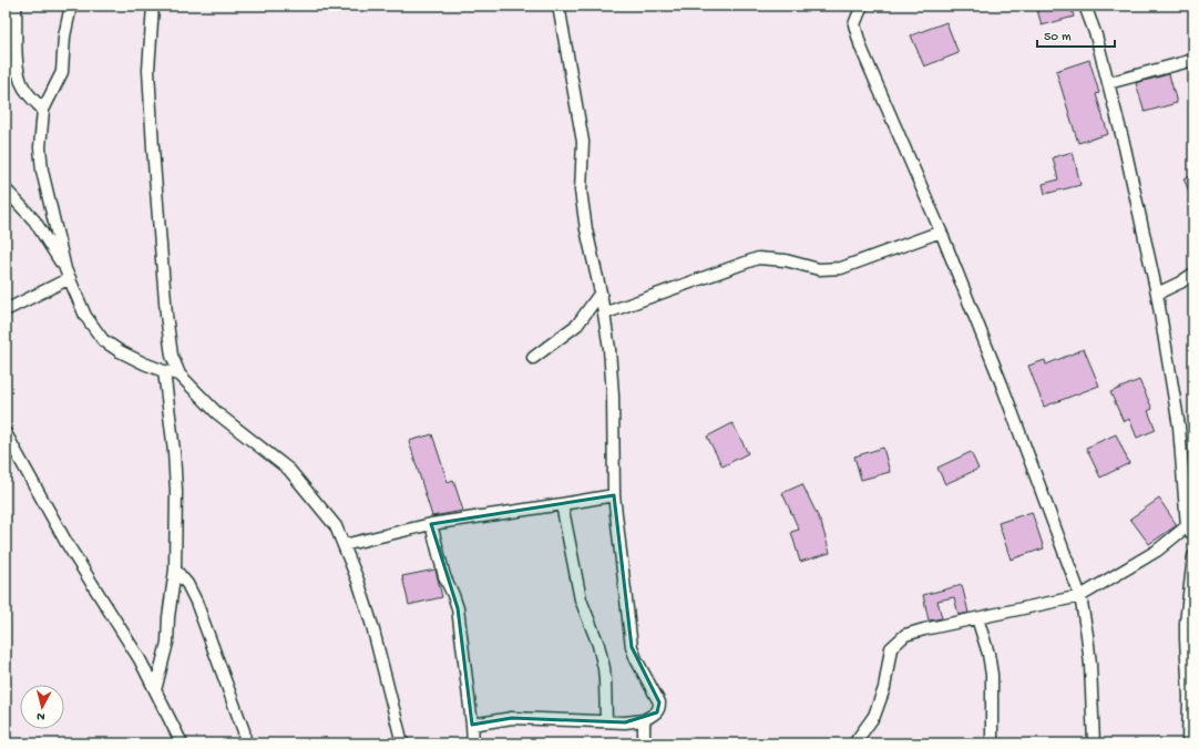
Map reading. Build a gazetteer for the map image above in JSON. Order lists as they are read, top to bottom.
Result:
{
  "scale_bar": "50 m",
  "north": "bottom"
}
